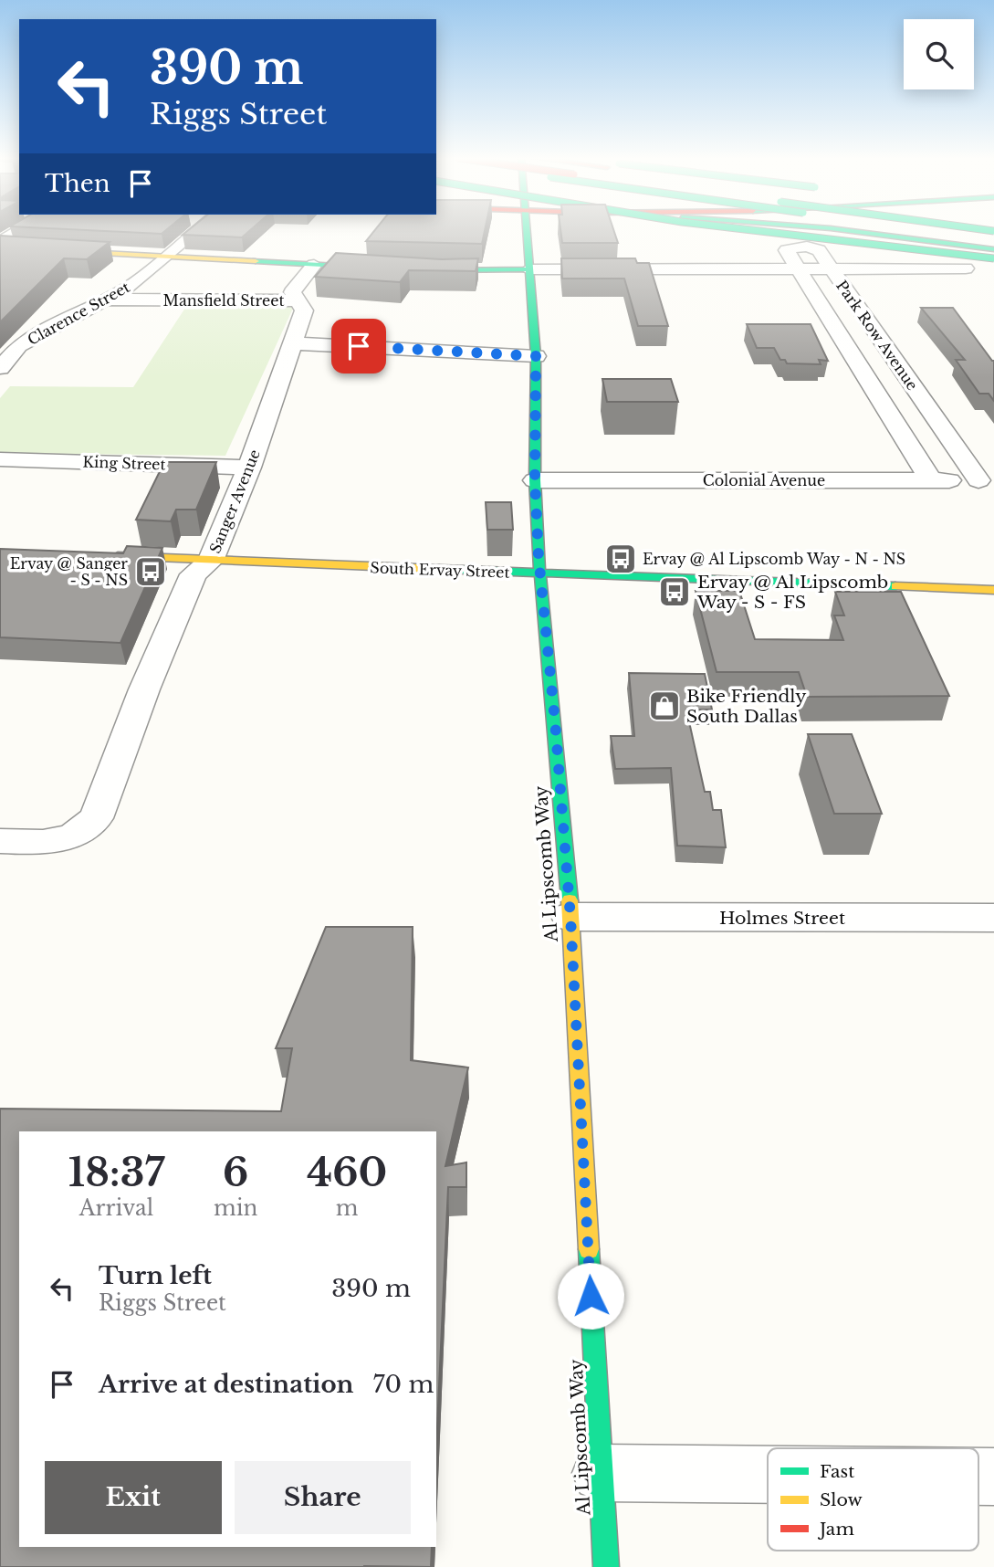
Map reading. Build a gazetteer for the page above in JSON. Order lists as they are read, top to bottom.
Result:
{
  "streets": {
    "main road": ["South Ervay Street", "Al Lipscomb Way"],
    "street": [
      "Mansfield Street",
      "Clarence Street",
      "Park Row Avenue",
      "King Street",
      "Colonial Avenue",
      "Sanger Avenue",
      "Holmes Street"
    ]
  },
  "crossings": [
    ["Mansfield Street", "Clarence Street"],
    ["Mansfield Street", "Sanger Avenue"],
    ["Park Row Avenue", "Colonial Avenue"],
    ["King Street", "Sanger Avenue"],
    ["Colonial Avenue", "Al Lipscomb Way"],
    ["Sanger Avenue", "South Ervay Street"],
    ["South Ervay Street", "Al Lipscomb Way"],
    ["Al Lipscomb Way", "Holmes Street"]
  ],
  "places": {
    "bus stop": ["Ervay @ Al Lipscomb Way - N - NS", "Ervay @ Sanger - S - NS", "Ervay @ Al Lipscomb Way - S - FS"],
    "shop": ["Bike Friendly South Dallas"]
  },
  "legend": ["Fast", "Slow", "Jam"],
  "page": {
    "turn": ["390 m", "Riggs Street"],
    "then": "Then",
    "eta": [
      "18:37",
      "Arrival",
      "6",
      "min",
      "460",
      "m"
    ],
    "list": [
      {
        "name": "Turn left",
        "note": "Riggs Street",
        "value": "390 m"
      },
      {
        "name": "Arrive at destination",
        "value": "70 m"
      }
    ],
    "buttons": ["Exit", "Share"]
  }
}
